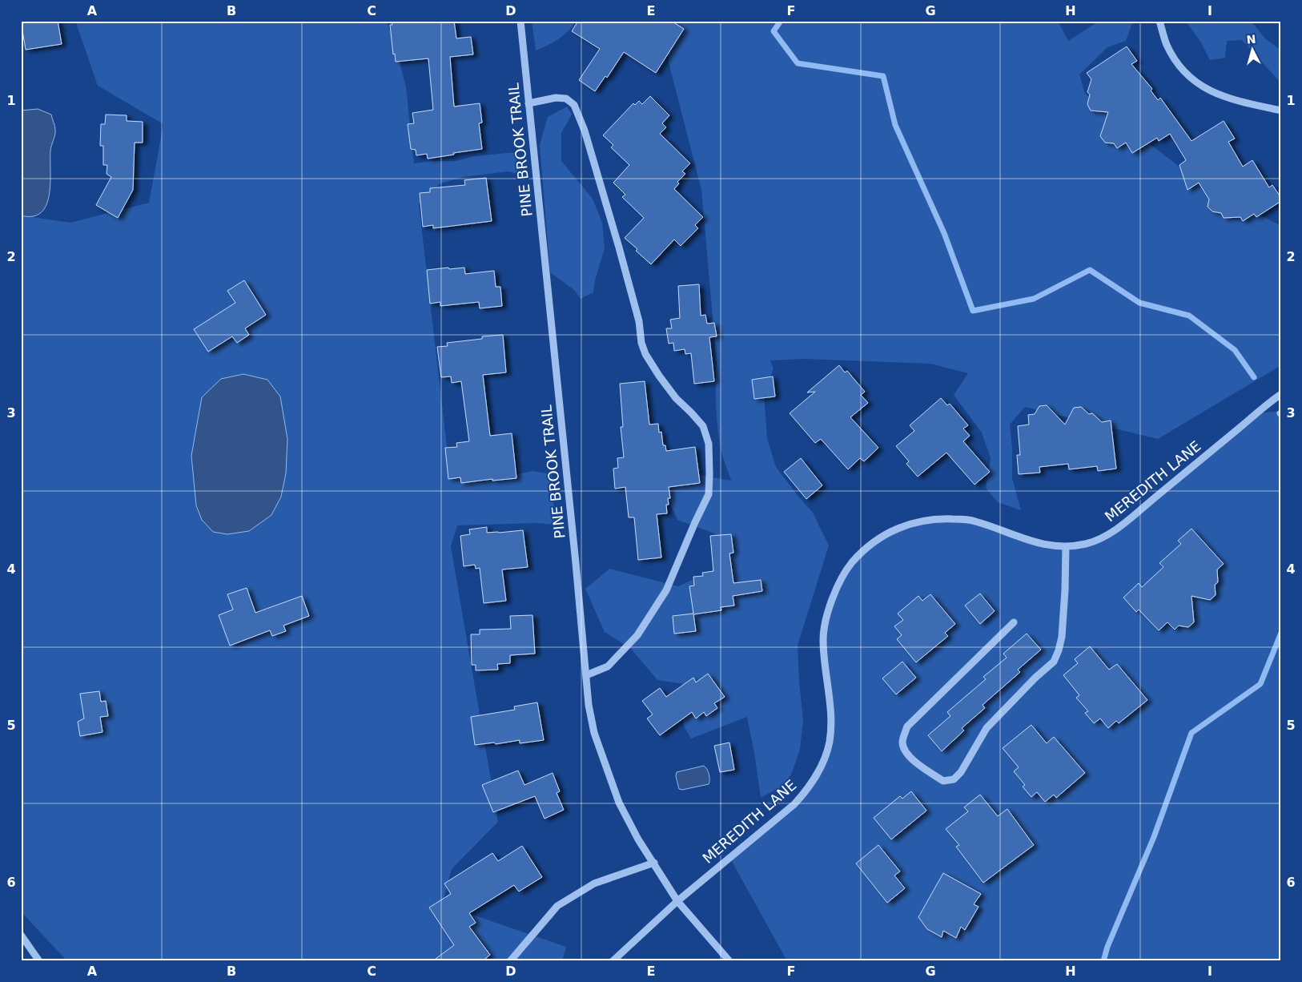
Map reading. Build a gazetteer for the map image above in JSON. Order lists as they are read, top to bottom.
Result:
{
  "streets": {
    "street": ["PINE BROOK TRAIL", "MEREDITH LANE"]
  },
  "crossings": [
    ["PINE BROOK TRAIL", "MEREDITH LANE"]
  ],
  "north": "top",
  "grid": {
    "columns": [
      "A",
      "B",
      "C",
      "D",
      "E",
      "F",
      "G",
      "H",
      "I"
    ],
    "rows": [
      "1",
      "2",
      "3",
      "4",
      "5",
      "6"
    ]
  }
}
